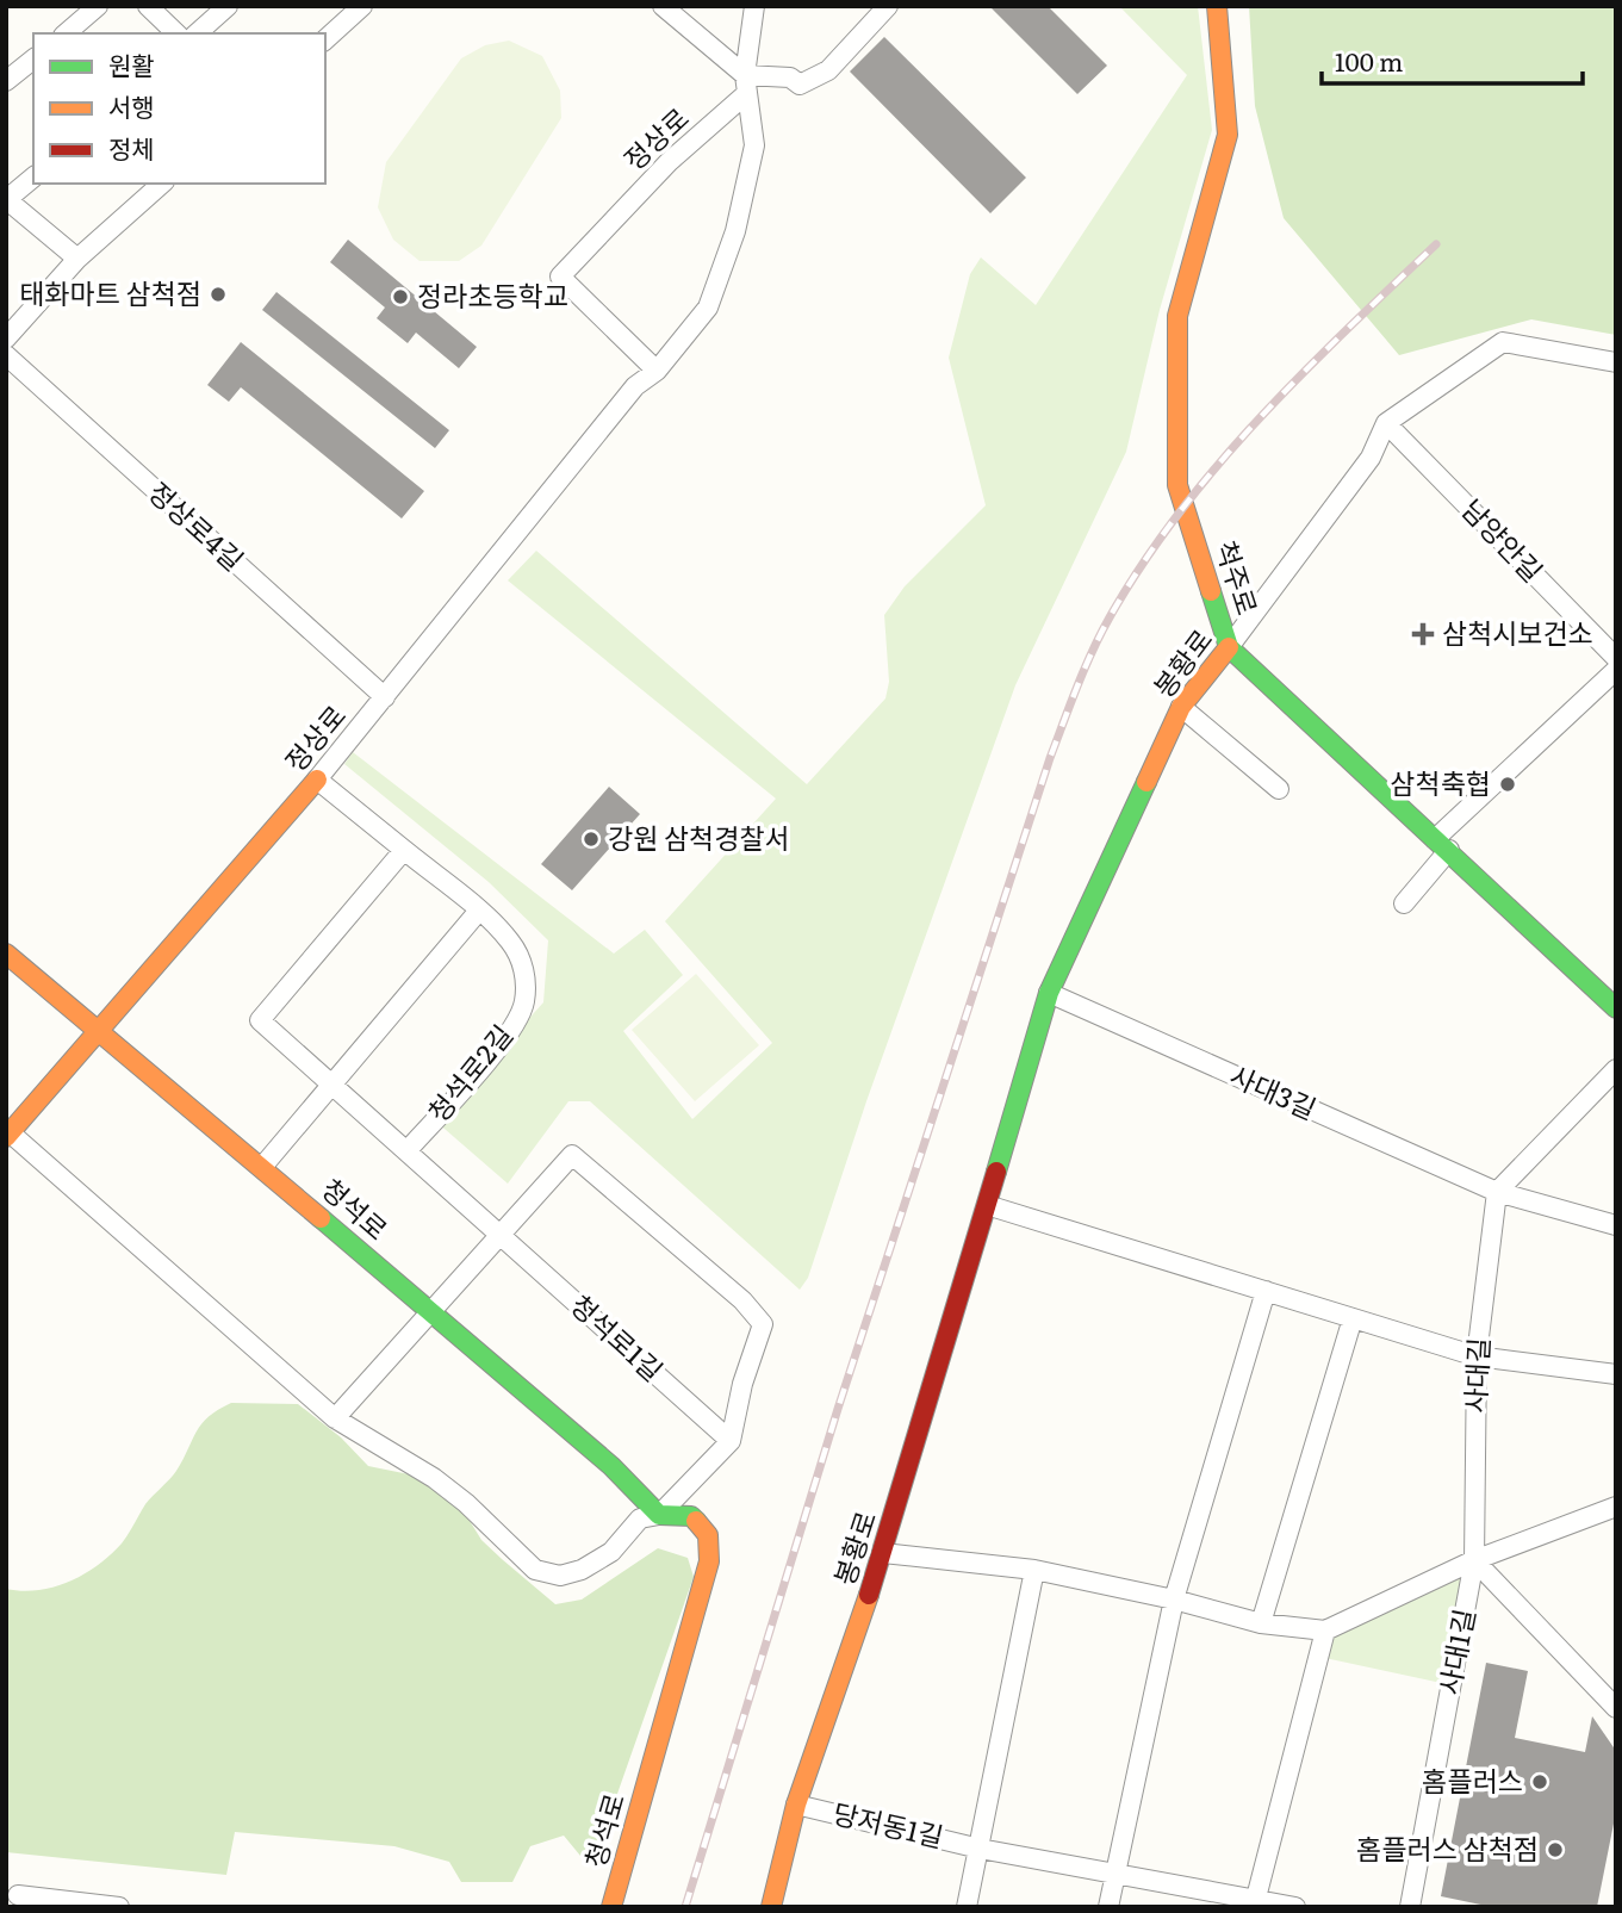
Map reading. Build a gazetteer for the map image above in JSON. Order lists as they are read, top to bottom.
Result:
{
  "streets": {
    "street": [
      "정상로",
      "정상로4길",
      "남양안길",
      "척주로",
      "봉황로",
      "청석로2길",
      "사대3길",
      "청석로",
      "청석로1길",
      "사대길",
      "사대1길",
      "당저동1길"
    ]
  },
  "crossings": [
    ["정상로", "정상로4길"],
    ["정상로", "청석로2길"],
    ["정상로", "청석로"],
    ["남양안길", "봉황로"],
    ["척주로", "봉황로"],
    ["봉황로", "사대3길"],
    ["봉황로", "당저동1길"],
    ["청석로2길", "청석로1길"],
    ["사대3길", "사대길"],
    ["사대길", "사대1길"]
  ],
  "places": {
    "other": [
      "태화마트 삼척점",
      "정라초등학교",
      "삼척축협",
      "강원 삼척경찰서",
      "홈플러스",
      "홈플러스 삼척점"
    ],
    "health": ["삼척시보건소"]
  },
  "legend": ["원활", "서행", "정체"],
  "scale_bar": "100 m"
}
